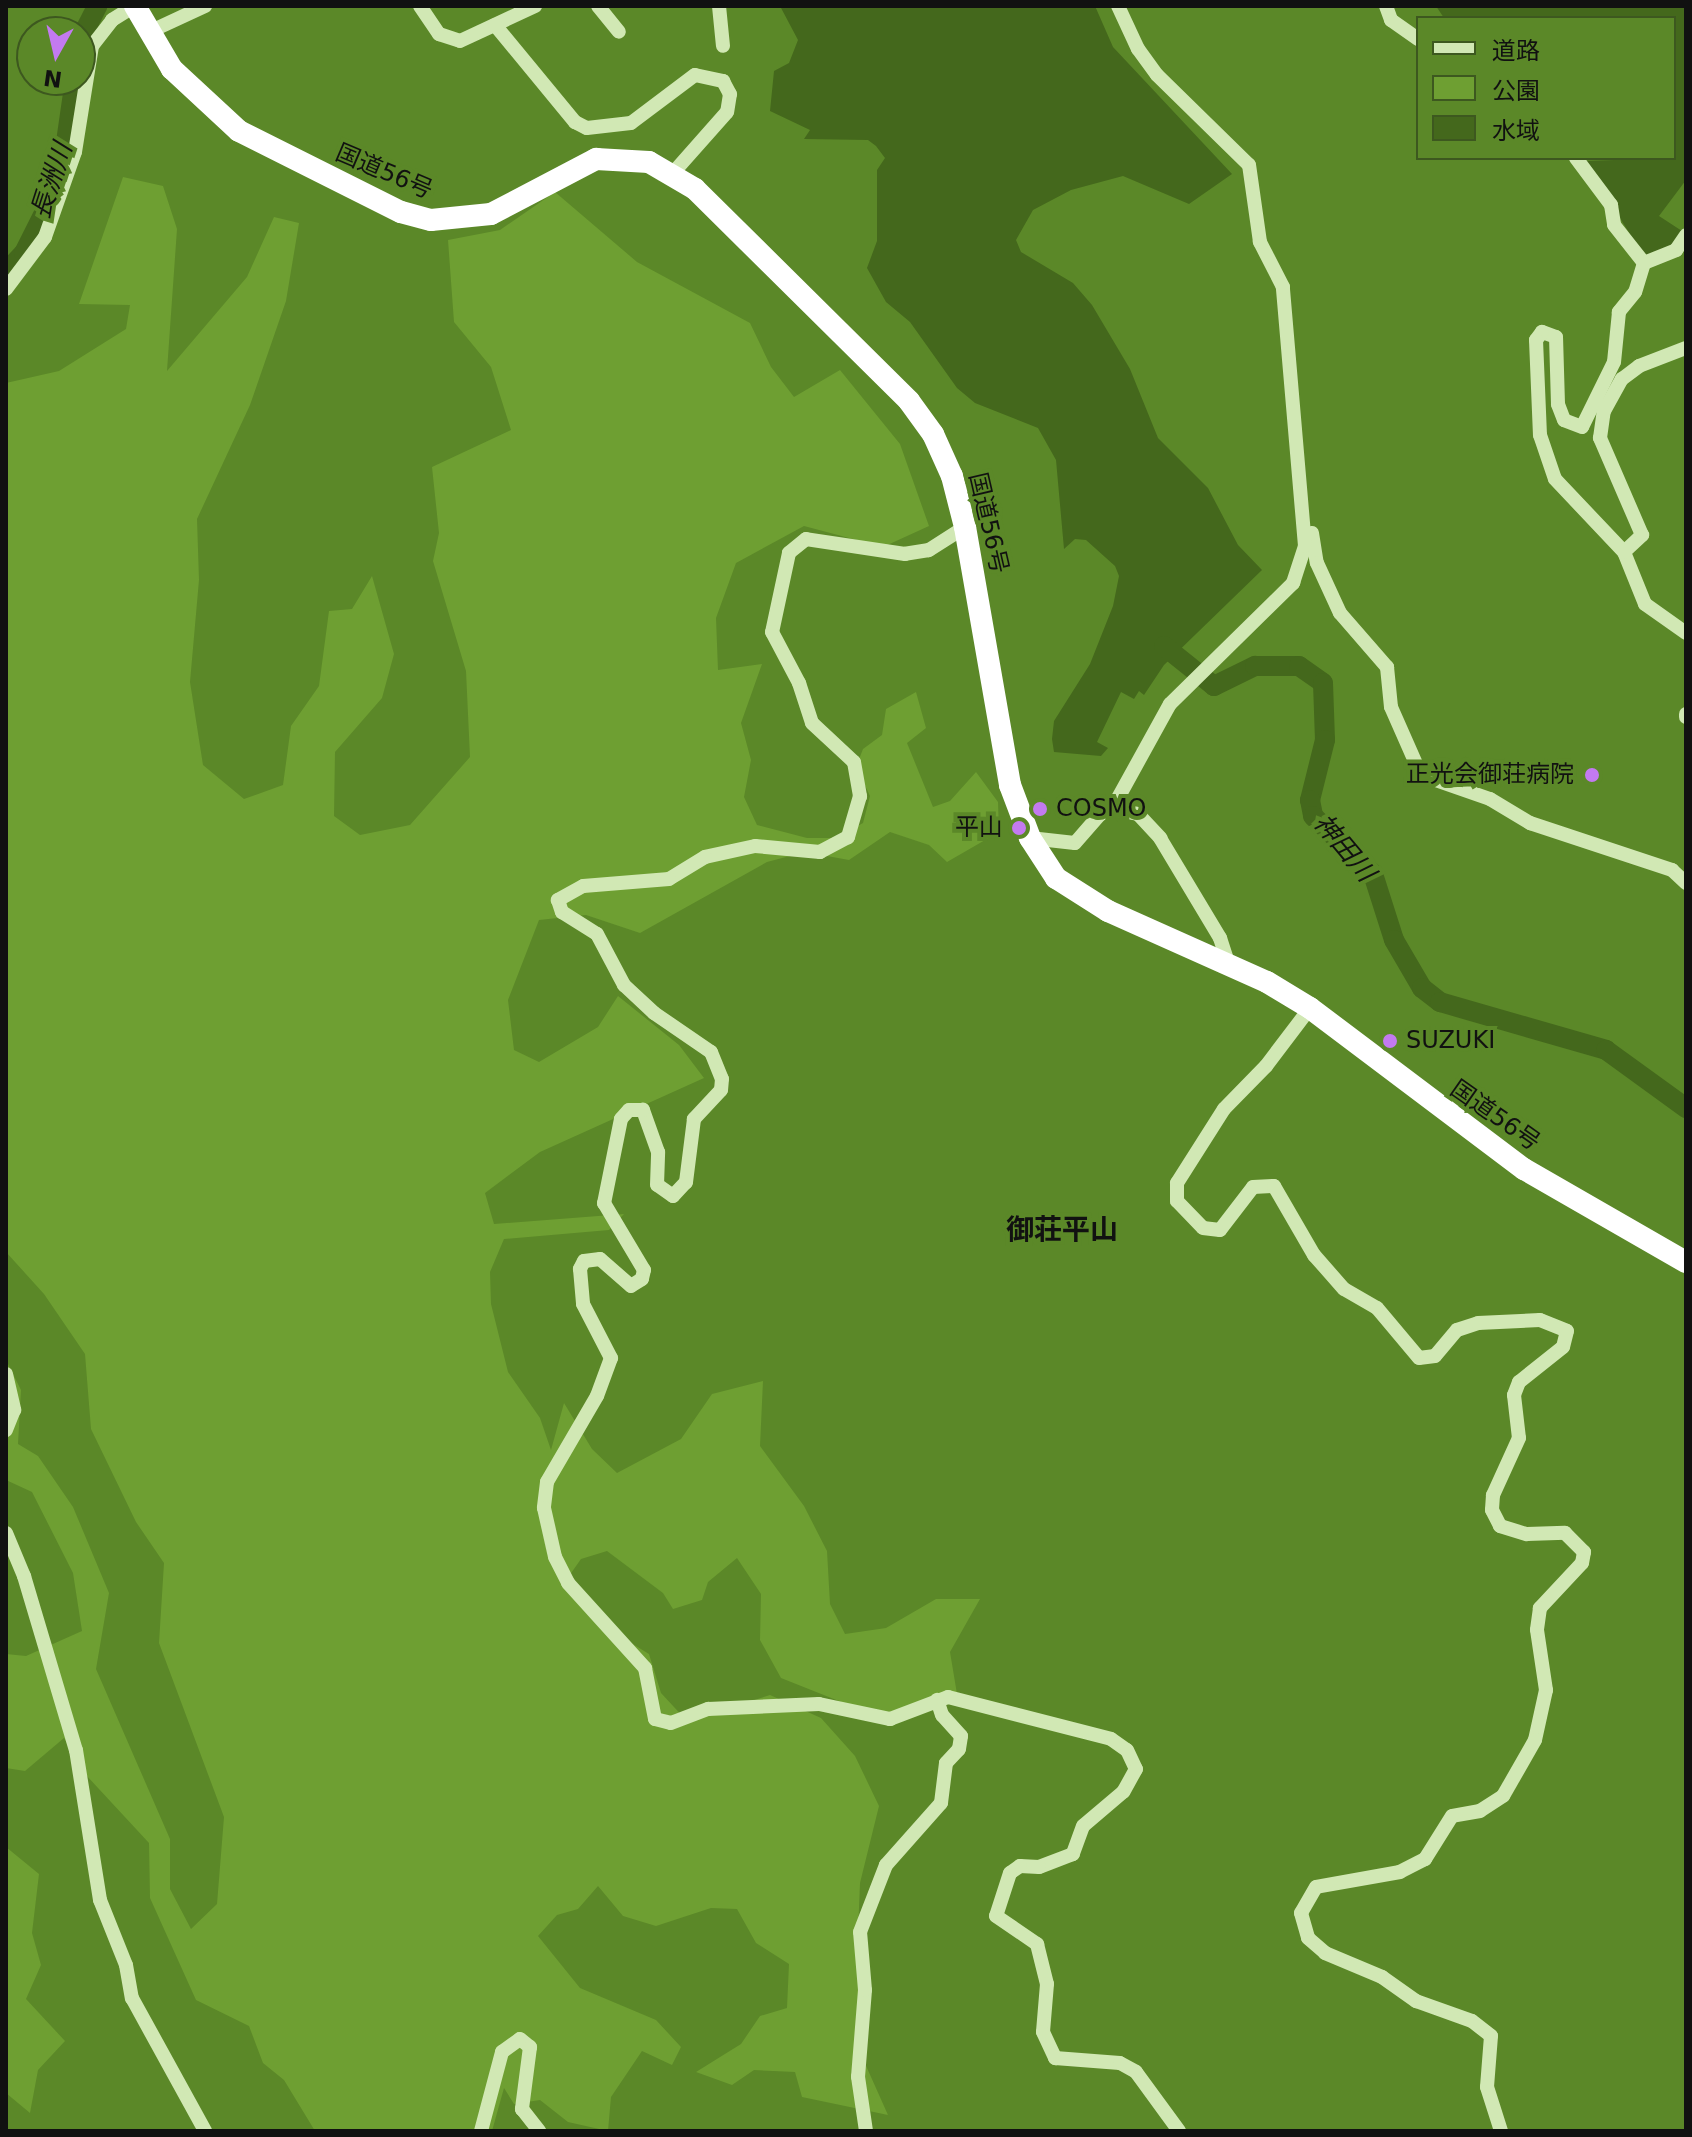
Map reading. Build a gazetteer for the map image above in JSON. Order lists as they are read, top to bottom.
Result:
{
  "streets": {
    "highway": ["国道56号"]
  },
  "districts": ["御荘平山"],
  "water": ["長洲川", "神田川"],
  "places": [
    "正光会御荘病院",
    "COSMO",
    "平山",
    "SUZUKI"
  ],
  "legend": ["道路", "公園", "水域"],
  "north": "bottom"
}
